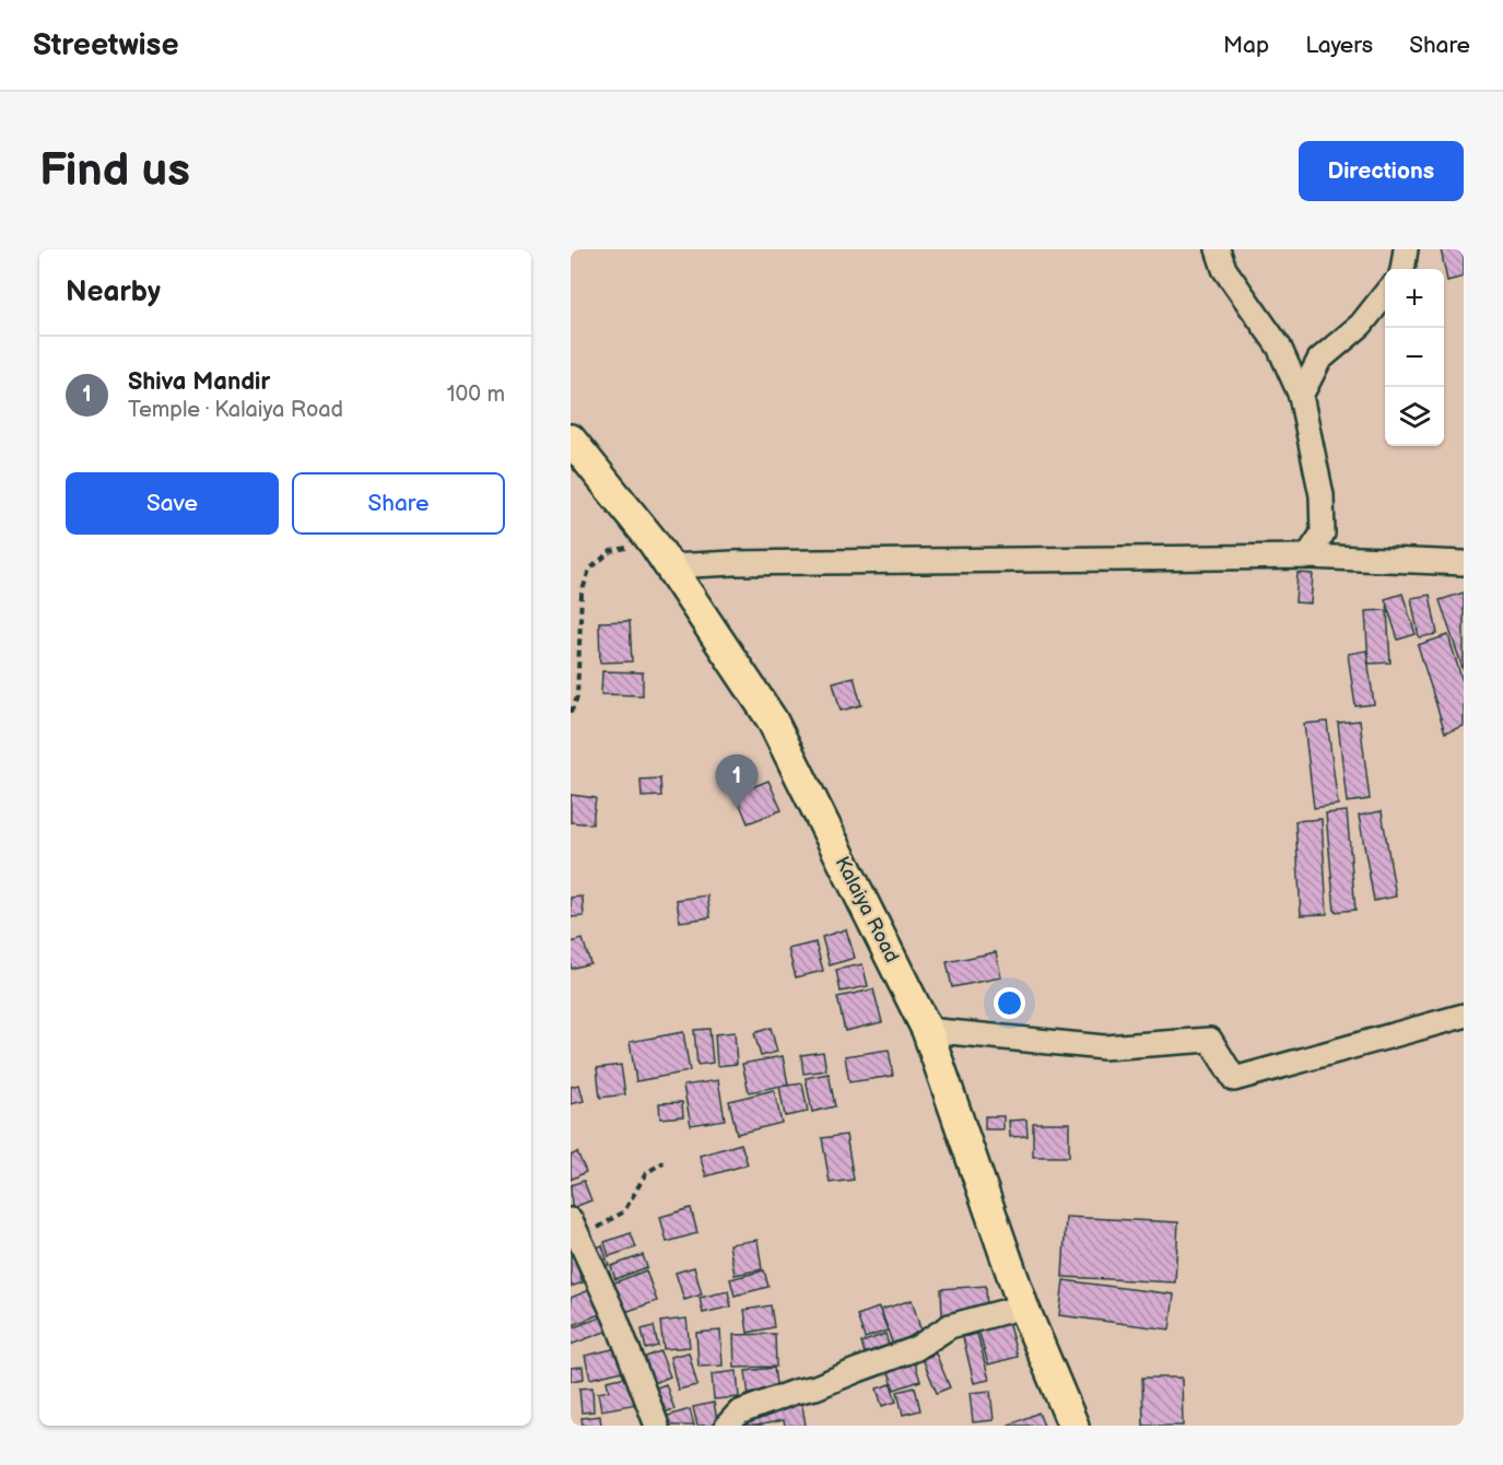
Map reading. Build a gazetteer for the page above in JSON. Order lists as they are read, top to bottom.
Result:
{
  "streets": {
    "main road": ["Kalaiya Road"]
  },
  "page": {
    "header": "Streetwise",
    "nav": ["Map", "Layers", "Share"],
    "buttons": [
      "Directions",
      ["Save", "Share"]
    ],
    "title": "Find us",
    "heading": "Nearby",
    "map_buttons": ["+", "−"],
    "list": [
      {
        "mark": "1",
        "name": "Shiva Mandir",
        "note": "Temple · Kalaiya Road",
        "value": "100 m"
      }
    ],
    "pins": "1"
  }
}
